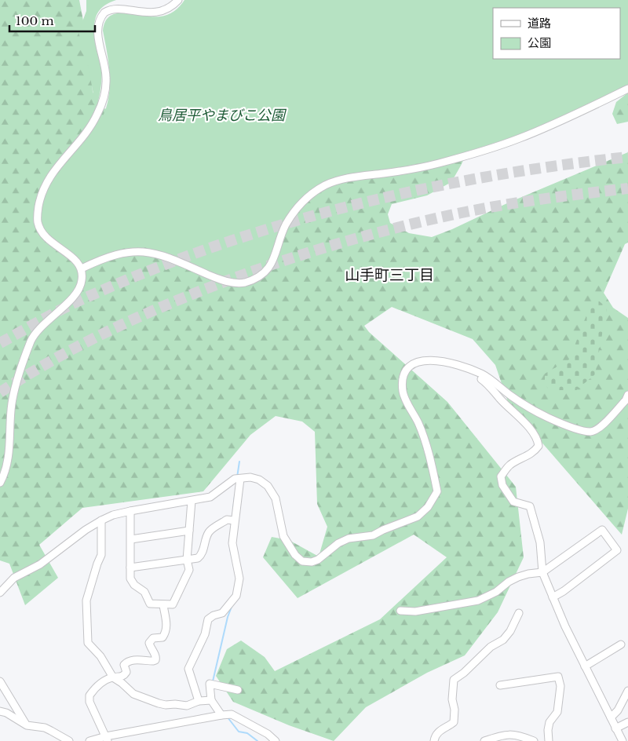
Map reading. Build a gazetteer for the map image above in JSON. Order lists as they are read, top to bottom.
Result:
{
  "districts": ["山手町三丁目"],
  "parks": ["鳥居平やまびこ公園"],
  "legend": ["道路", "公園"],
  "scale_bar": "100 m"
}
